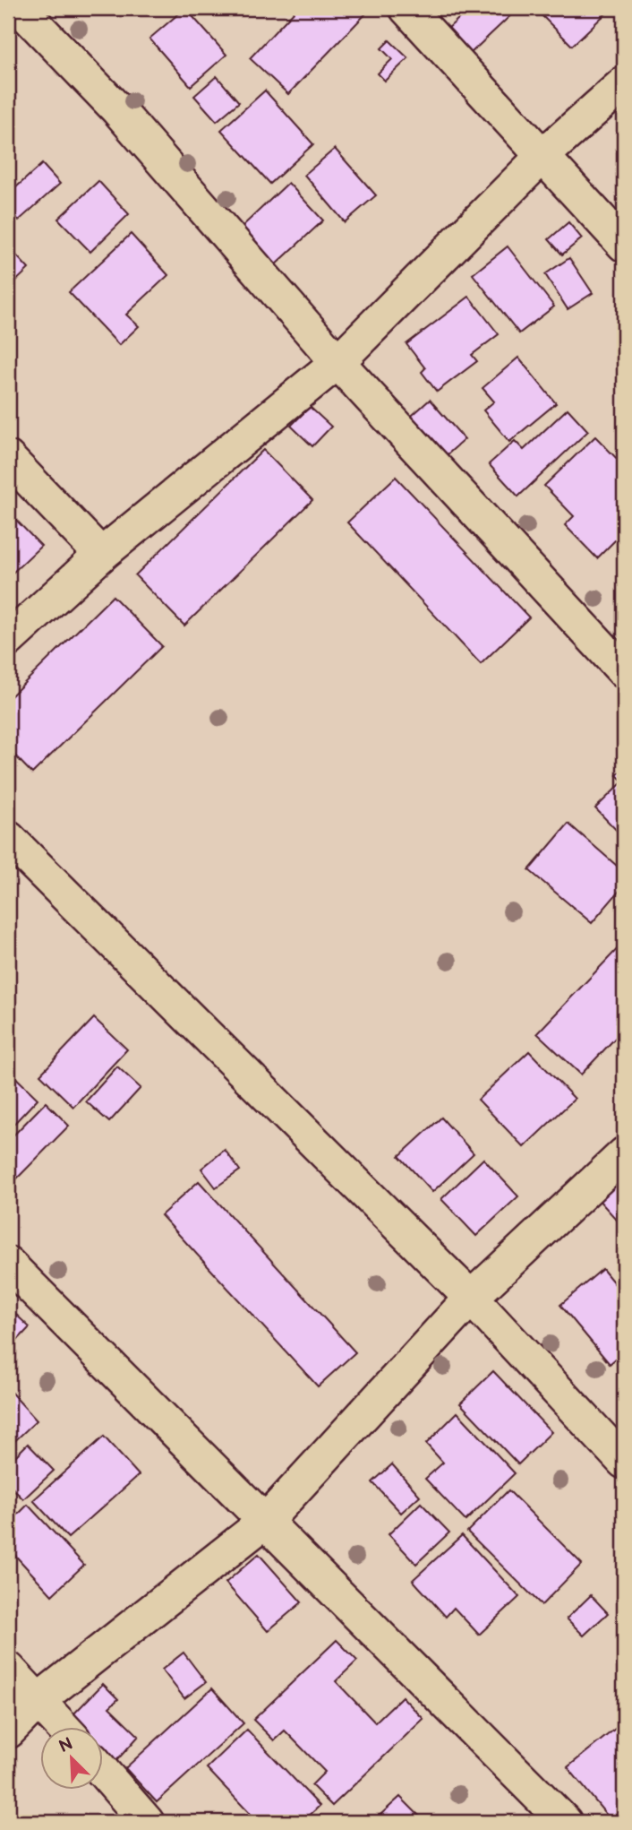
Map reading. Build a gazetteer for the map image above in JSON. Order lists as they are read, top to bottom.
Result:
{
  "north": "top left"
}
